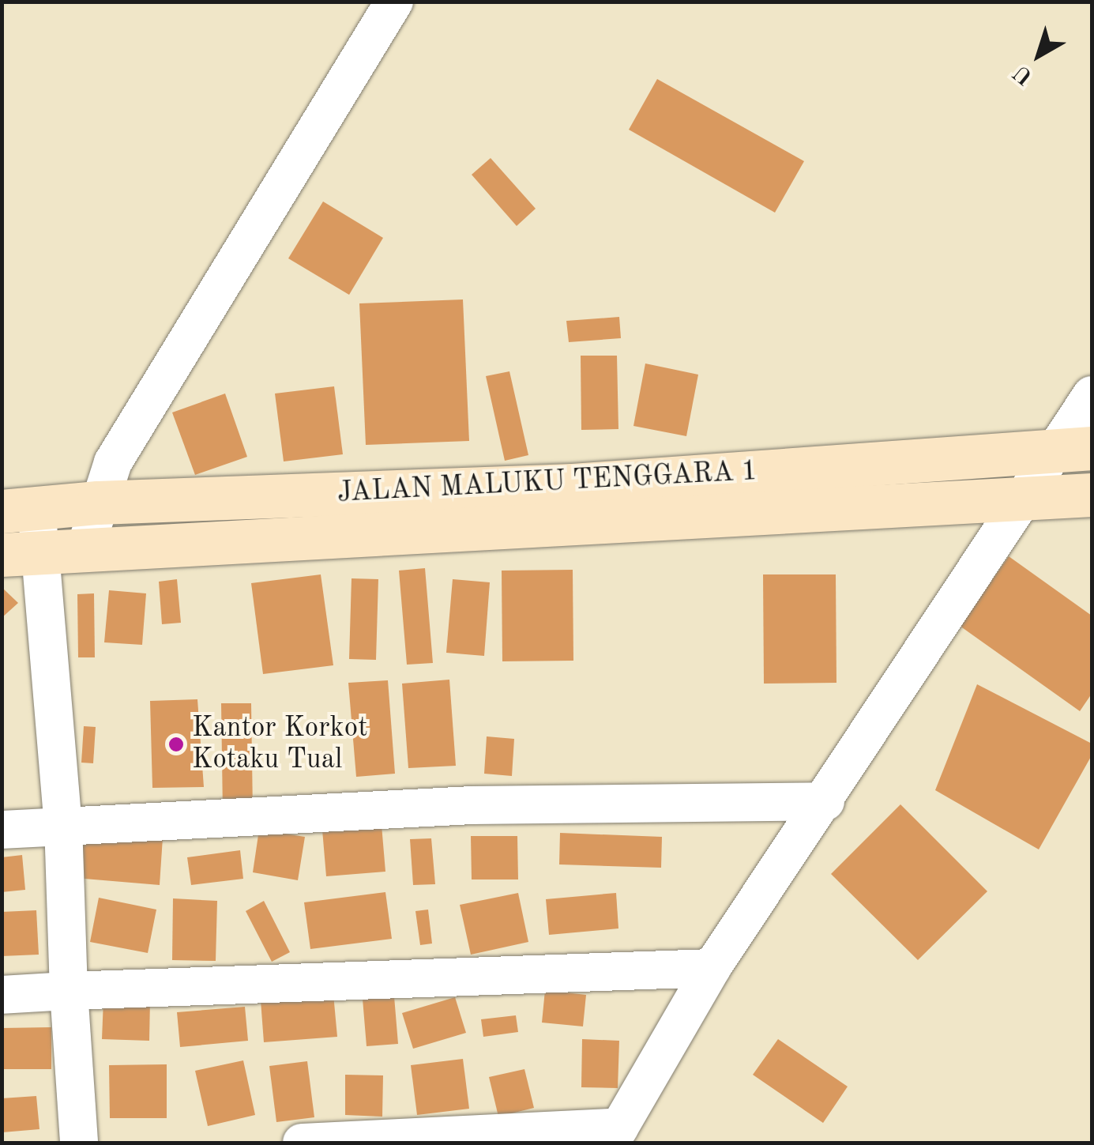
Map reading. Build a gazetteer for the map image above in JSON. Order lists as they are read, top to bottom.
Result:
{
  "streets": {
    "main road": ["JALAN MALUKU TENGGARA 1"]
  },
  "places": ["Kantor Korkot Kotaku Tual"],
  "north": "bottom left"
}
